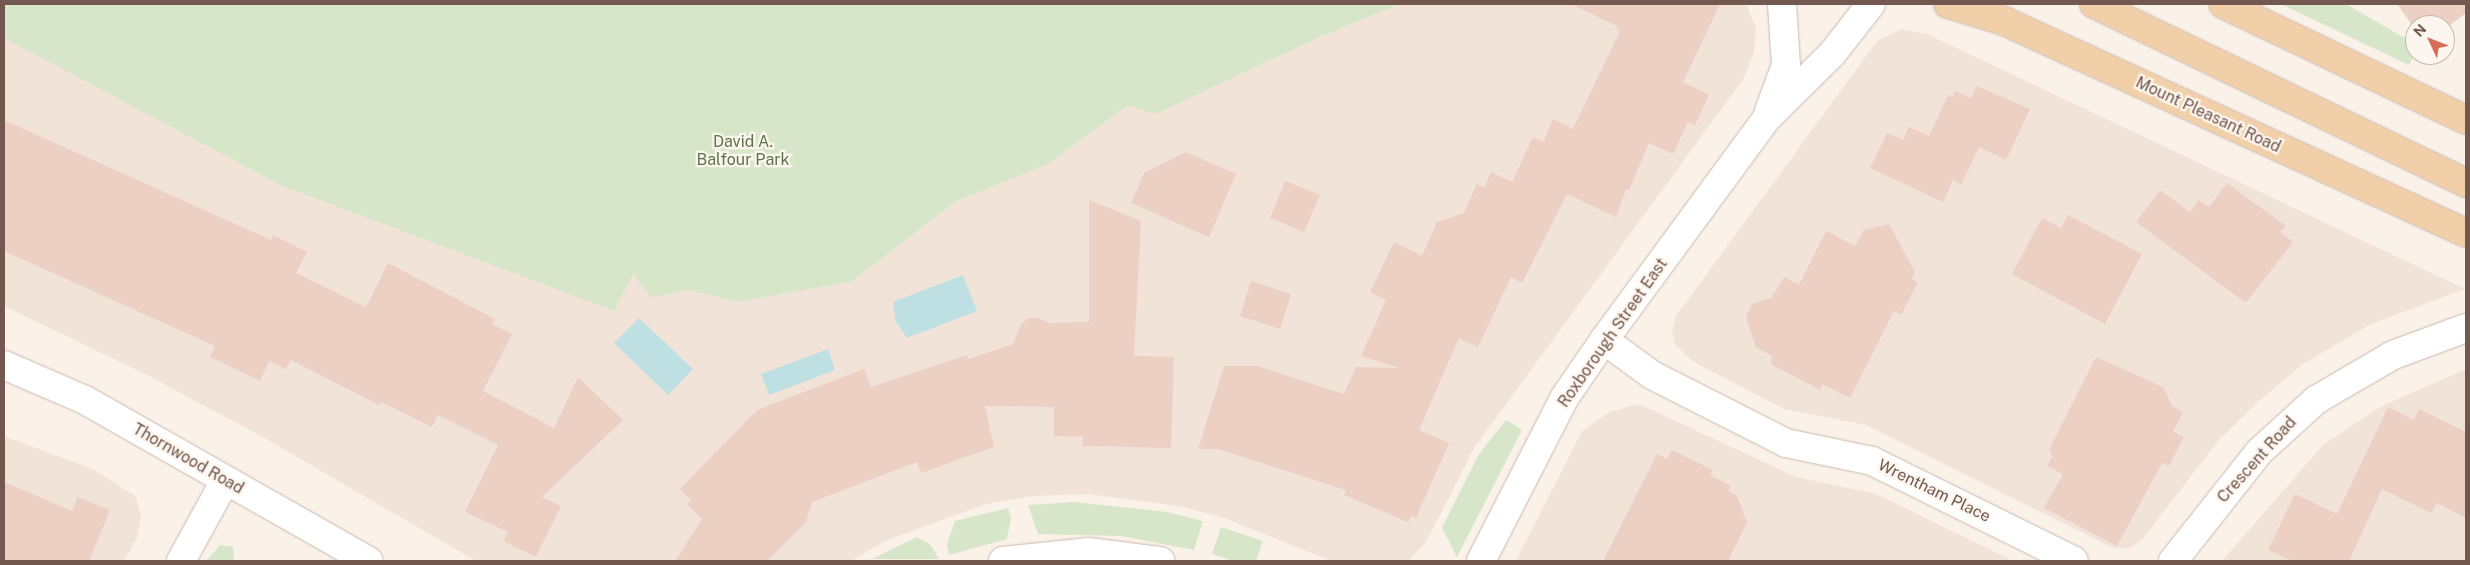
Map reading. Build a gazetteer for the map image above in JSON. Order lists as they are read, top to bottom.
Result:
{
  "streets": {
    "main road": ["Mount Pleasant Road"],
    "street": [
      "Roxborough Street East",
      "Thornwood Road",
      "Crescent Road",
      "Wrentham Place"
    ]
  },
  "crossings": [
    ["Roxborough Street East", "Wrentham Place"]
  ],
  "parks": ["David A. Balfour Park"],
  "north": "top left"
}
